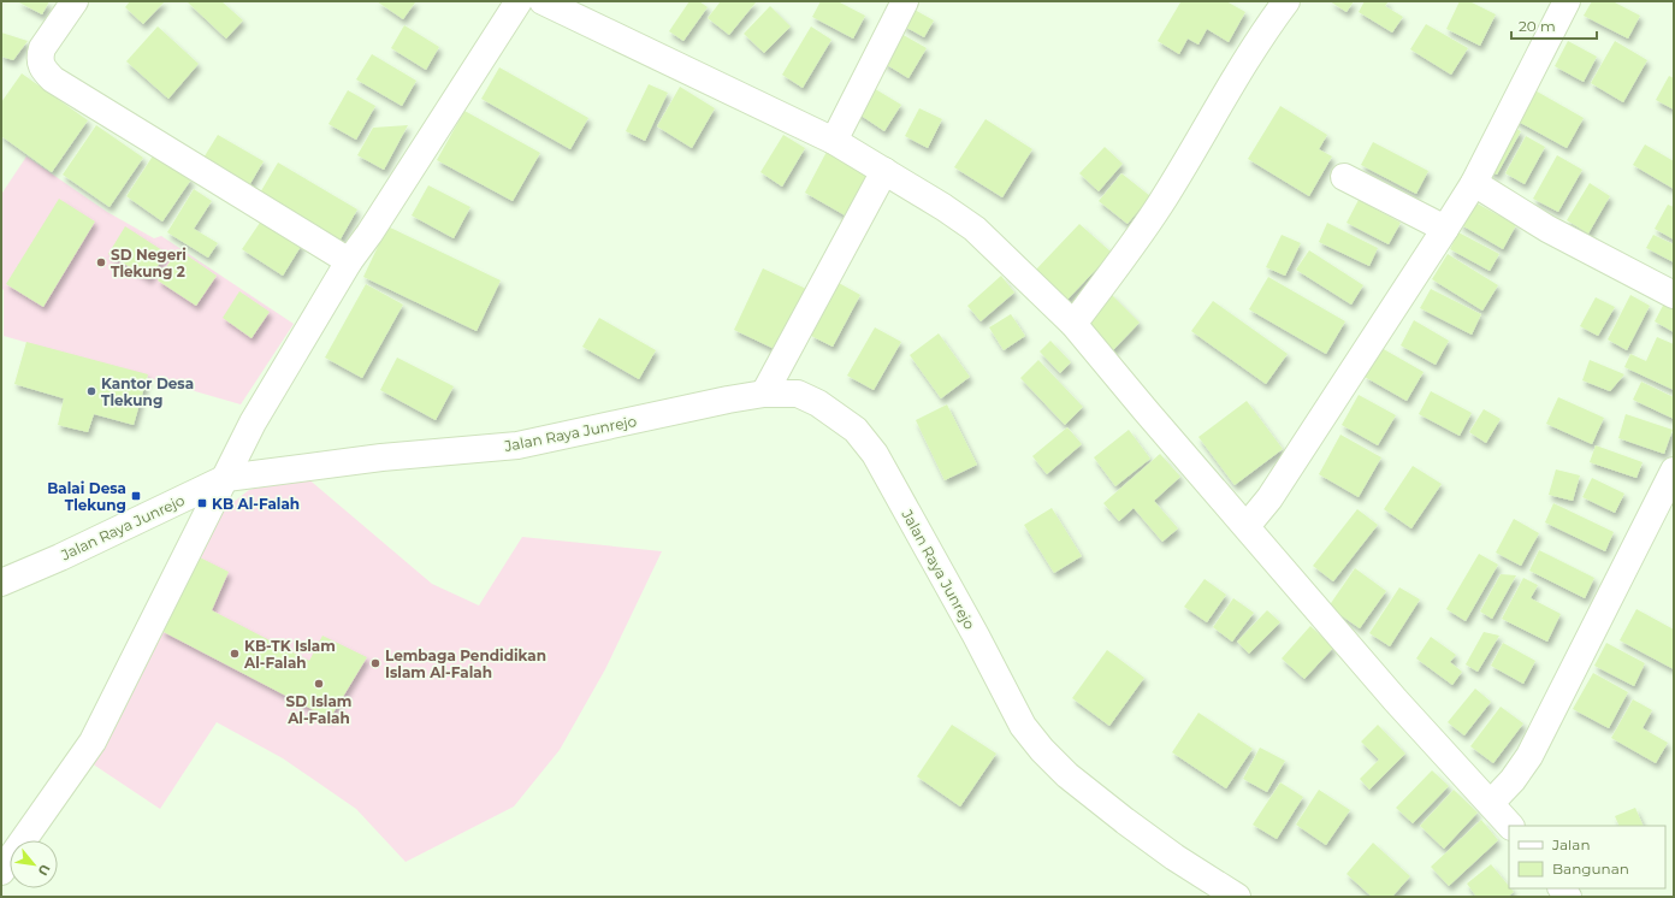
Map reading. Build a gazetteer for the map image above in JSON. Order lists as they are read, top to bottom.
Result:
{
  "streets": {
    "street": ["Jalan Raya Junrejo"]
  },
  "places": {
    "other": [
      "SD Negeri Tlekung 2",
      "Kantor Desa Tlekung",
      "KB-TK Islam Al-Falah",
      "Lembaga Pendidikan Islam Al-Falah",
      "SD Islam Al-Falah"
    ],
    "transit": ["Balai Desa Tlekung", "KB Al-Falah"]
  },
  "legend": ["Jalan", "Bangunan"],
  "scale_bar": "20 m",
  "north": "bottom right"
}
